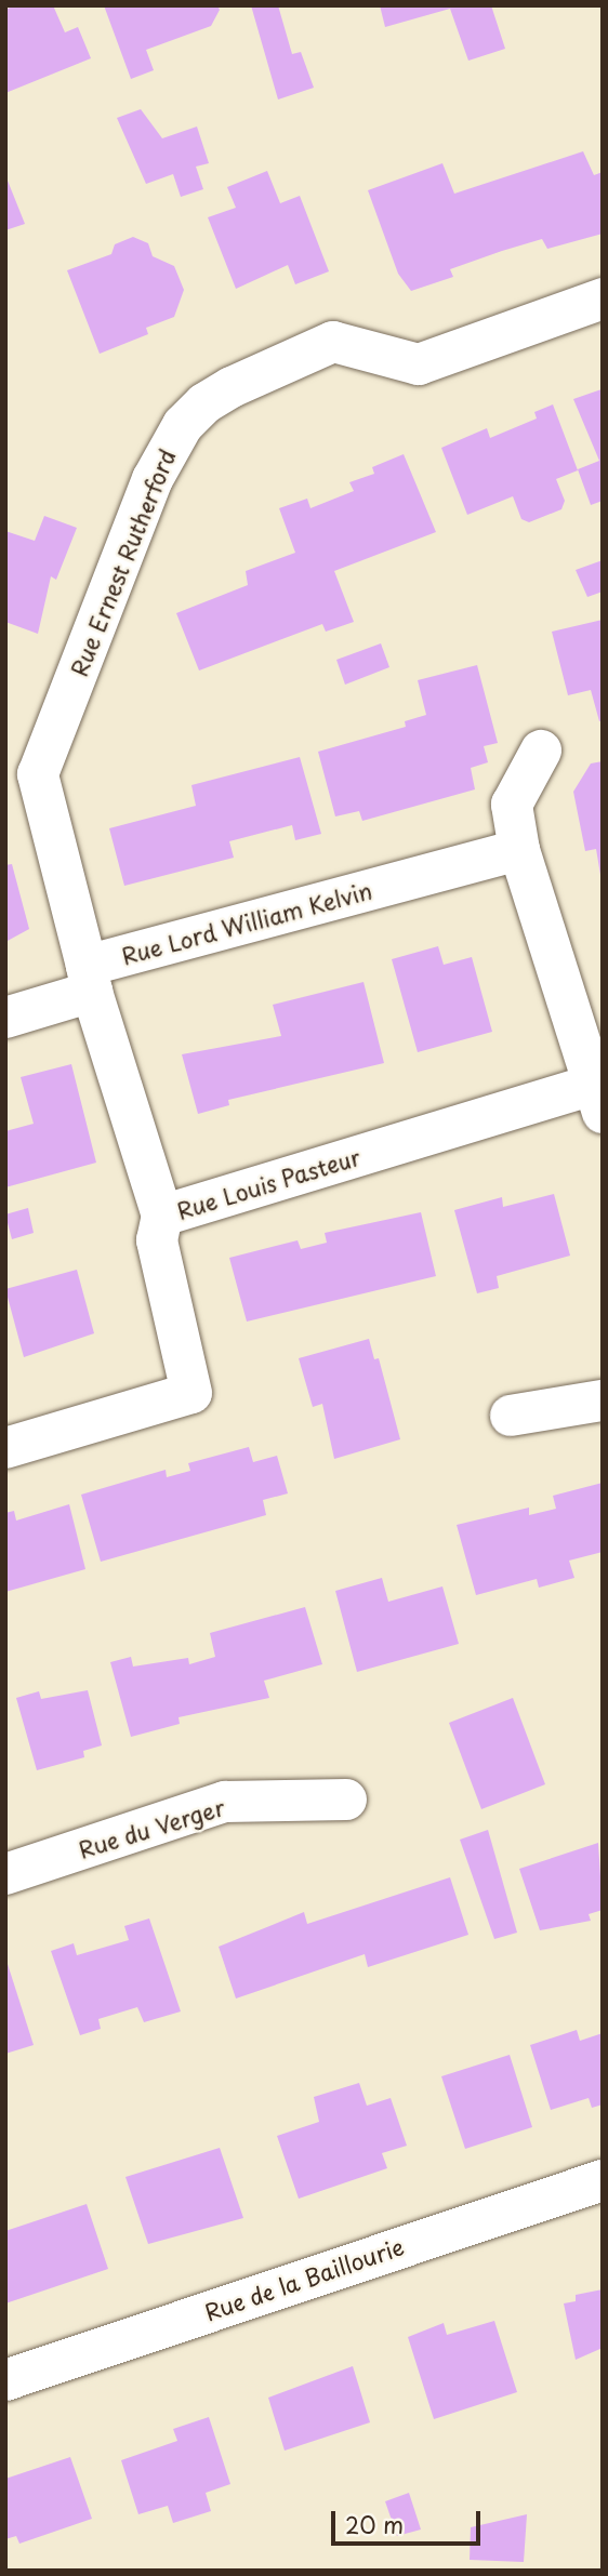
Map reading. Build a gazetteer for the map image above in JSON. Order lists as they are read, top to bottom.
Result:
{
  "streets": {
    "street": [
      "Rue Ernest Rutherford",
      "Rue Lord William Kelvin",
      "Rue Louis Pasteur",
      "Rue du Verger",
      "Rue de la Baillourie"
    ]
  },
  "crossings": [
    ["Rue Ernest Rutherford", "Rue Lord William Kelvin"],
    ["Rue Ernest Rutherford", "Rue Louis Pasteur"]
  ],
  "scale_bar": "20 m"
}
